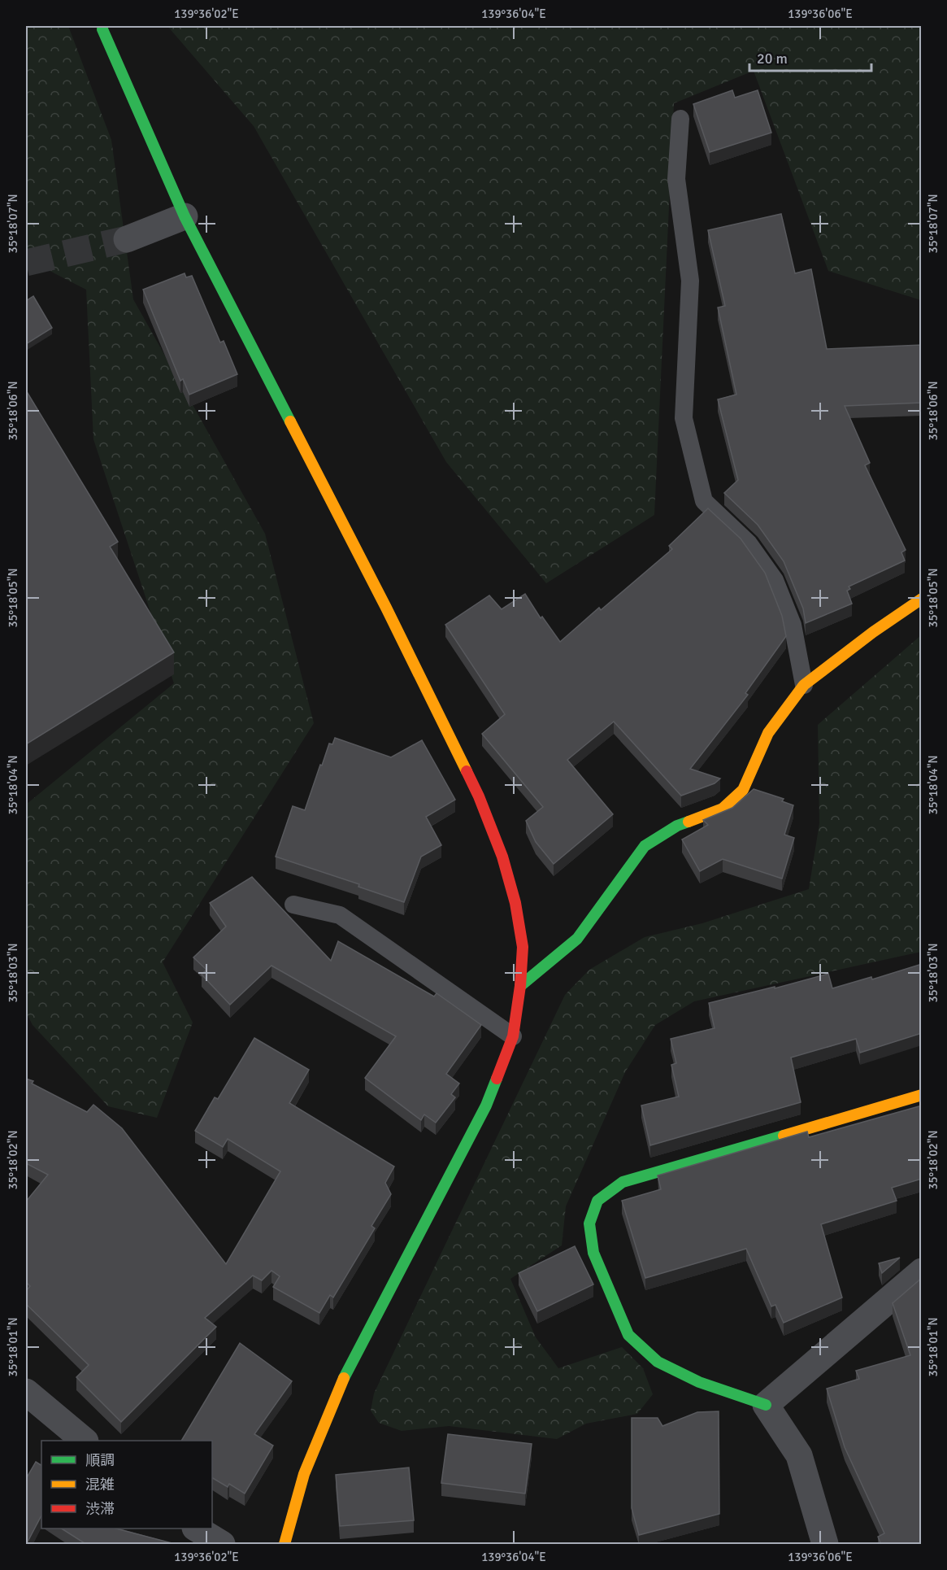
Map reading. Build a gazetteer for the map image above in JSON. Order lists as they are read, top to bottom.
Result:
{
  "legend": ["順調", "混雑", "渋滞"],
  "scale_bar": "20 m",
  "coordinates": [
    "139°36'02\"E",
    "139°36'04\"E",
    "139°36'06\"E",
    "35°18'07\"N",
    "35°18'06\"N",
    "35°18'05\"N",
    "35°18'04\"N",
    "35°18'03\"N",
    "35°18'02\"N",
    "35°18'01\"N"
  ]
}
